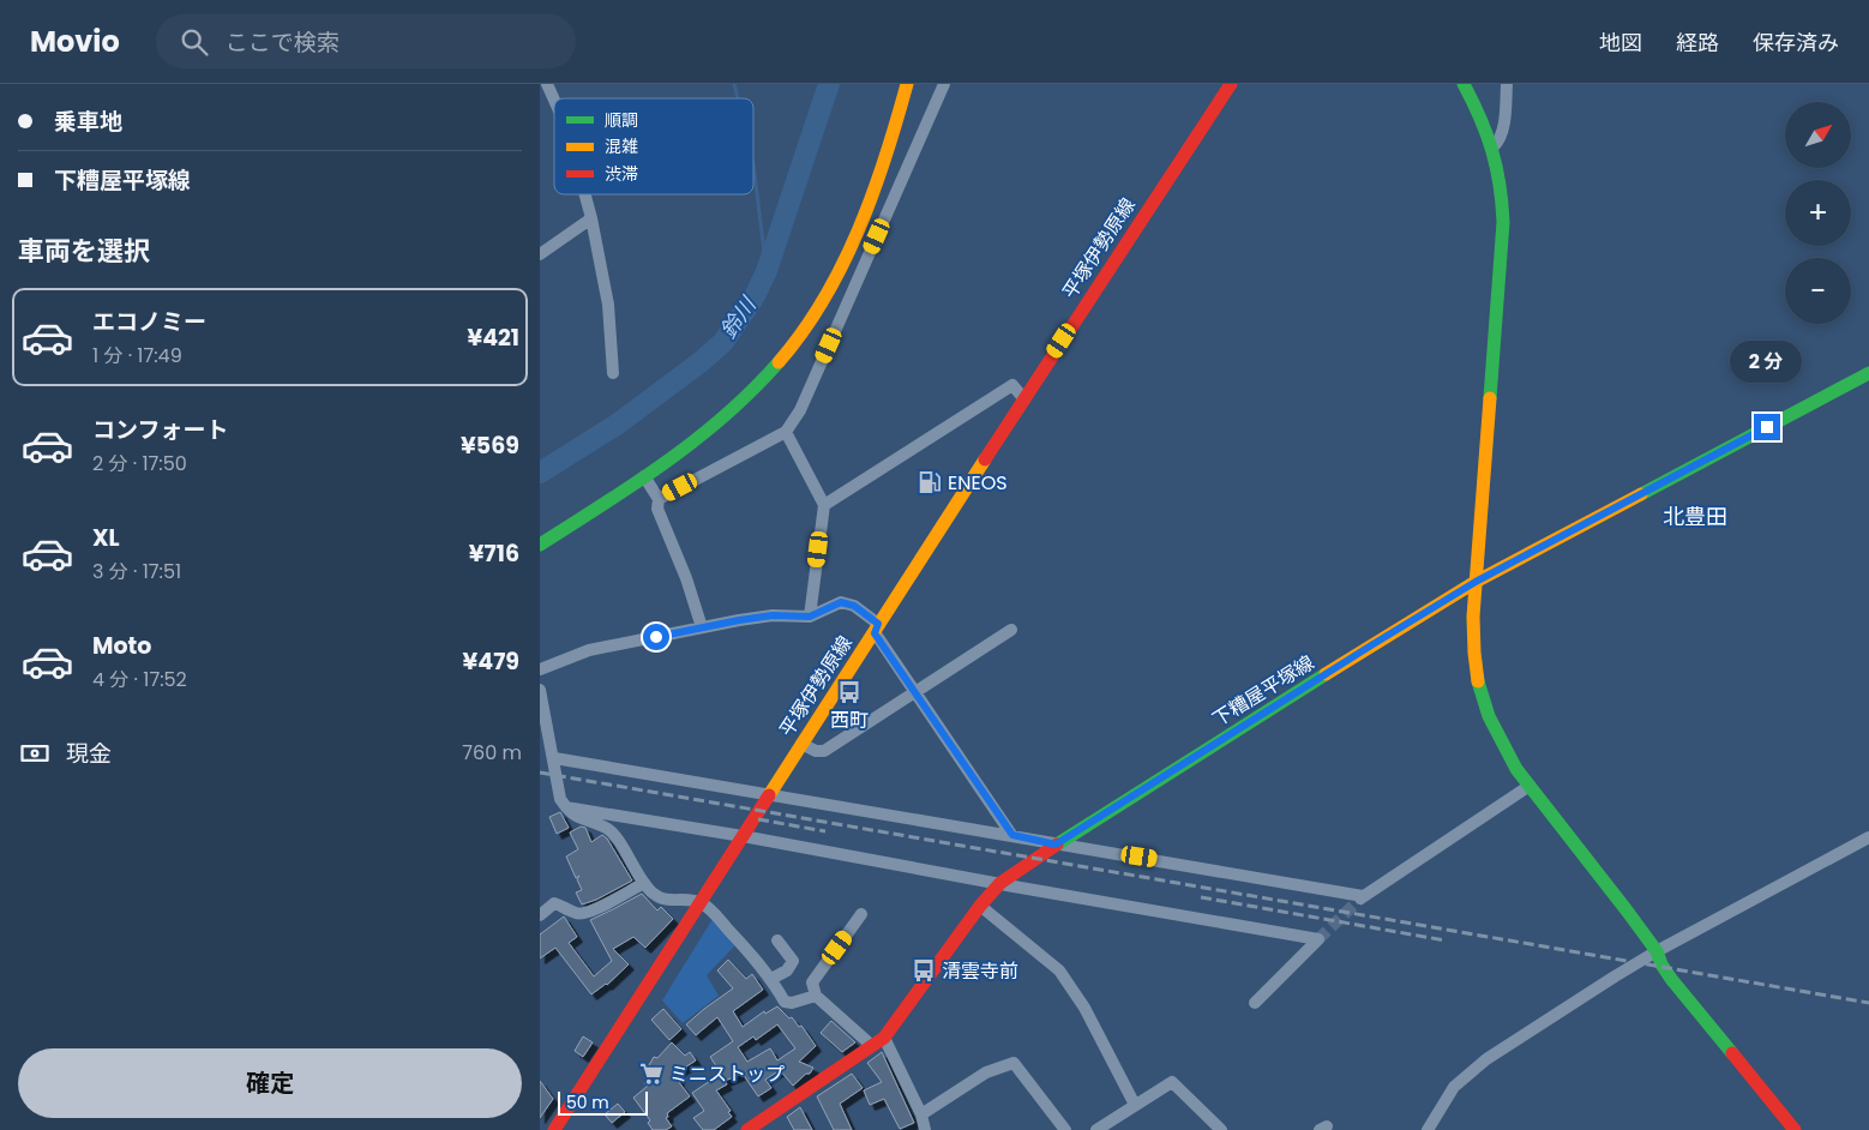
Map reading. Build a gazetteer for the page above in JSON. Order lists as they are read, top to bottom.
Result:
{
  "streets": {
    "main road": ["平塚伊勢原線", "下糟屋平塚線"]
  },
  "districts": ["北豊田"],
  "water": ["鈴川"],
  "places": {
    "fuel station": ["ENEOS"],
    "bus stop": ["西町", "清雲寺前"],
    "supermarket": ["ミニストップ"]
  },
  "legend": ["順調", "混雑", "渋滞"],
  "scale_bar": "50 m",
  "north": "top right",
  "page": {
    "header": "Movio",
    "search": "ここで検索",
    "nav": ["地図", "経路", "保存済み"],
    "banner": ["乗車地", "下糟屋平塚線"],
    "map_buttons": ["+", "−"],
    "heading": "車両を選択",
    "list": [
      {
        "name": "エコノミー",
        "note": "1 分 · 17:49",
        "value": "¥421"
      },
      {
        "name": "コンフォート",
        "note": "2 分 · 17:50",
        "value": "¥569"
      },
      {
        "name": "XL",
        "note": "3 分 · 17:51",
        "value": "¥716"
      },
      {
        "name": "Moto",
        "note": "4 分 · 17:52",
        "value": "¥479"
      }
    ],
    "bubble": "2 分",
    "pay": ["現金", "760 m"],
    "buttons": "確定",
    "scale": "50 m"
  }
}
